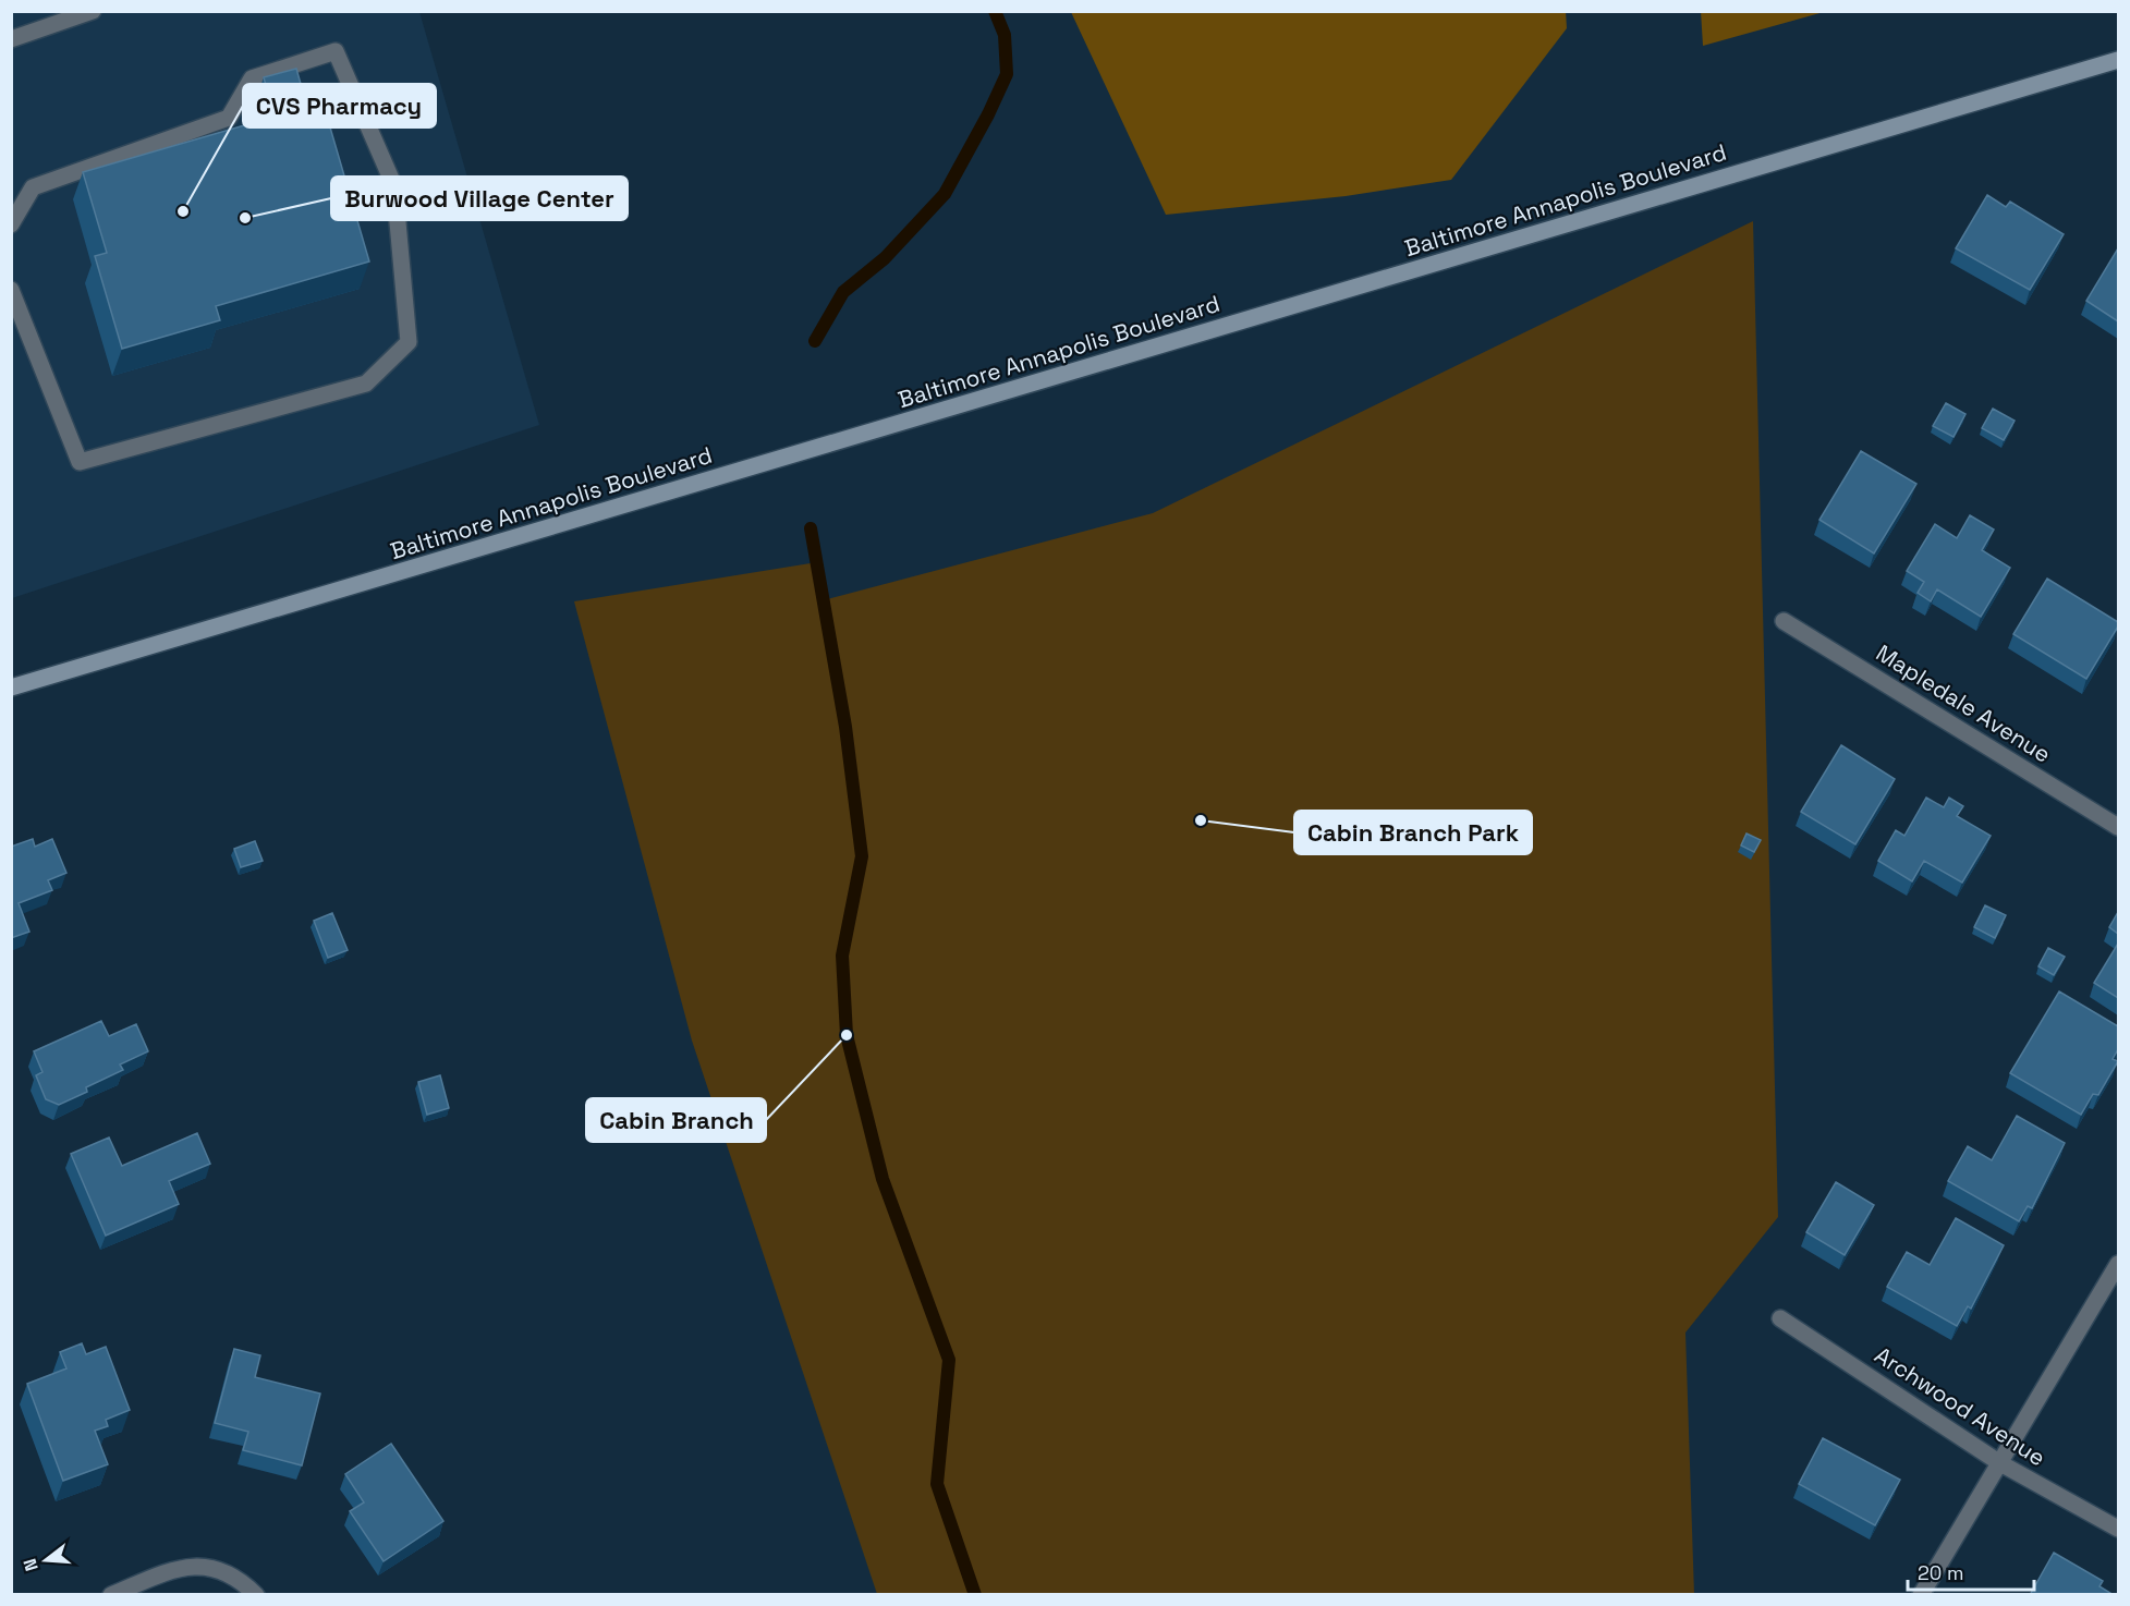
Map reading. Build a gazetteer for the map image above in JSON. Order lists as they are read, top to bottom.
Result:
{
  "streets": {
    "main road": ["Baltimore Annapolis Boulevard"],
    "street": ["Mapledale Avenue", "Archwood Avenue"]
  },
  "places": [
    "CVS Pharmacy",
    "Burwood Village Center",
    "Cabin Branch Park",
    "Cabin Branch"
  ],
  "scale_bar": "20 m",
  "north": "left"
}
